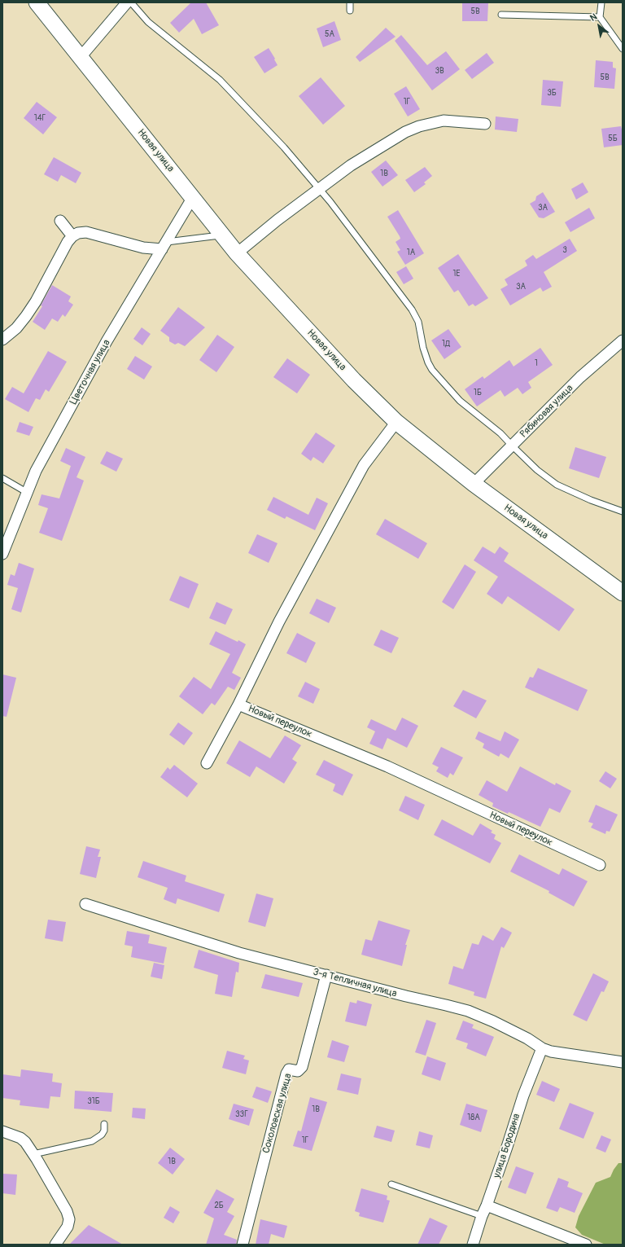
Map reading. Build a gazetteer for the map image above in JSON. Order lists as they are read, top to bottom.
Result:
{
  "streets": {
    "main road": ["Новая улица"],
    "street": [
      "Цветочная улица",
      "Рябиновая улица",
      "Новый переулок",
      "3-я Тепличная улица",
      "Соколовская улица",
      "улица Бородина"
    ]
  },
  "crossings": [
    ["Новая улица", "Цветочная улица"],
    ["Новая улица", "Рябиновая улица"],
    ["Новая улица", "Новый переулок"],
    ["3-я Тепличная улица", "Соколовская улица"],
    ["3-я Тепличная улица", "улица Бородина"]
  ],
  "house_numbers": [
    "5В",
    "5А",
    "3В",
    "5В",
    "3Б",
    "1Г",
    "14Г",
    "5Б",
    "1В",
    "3А",
    "3",
    "1А",
    "1Е",
    "3А",
    "1Д",
    "1",
    "1Б",
    "31Б",
    "1В",
    "33Г",
    "18А",
    "1Г",
    "1В",
    "2Б"
  ],
  "north": "top left"
}
